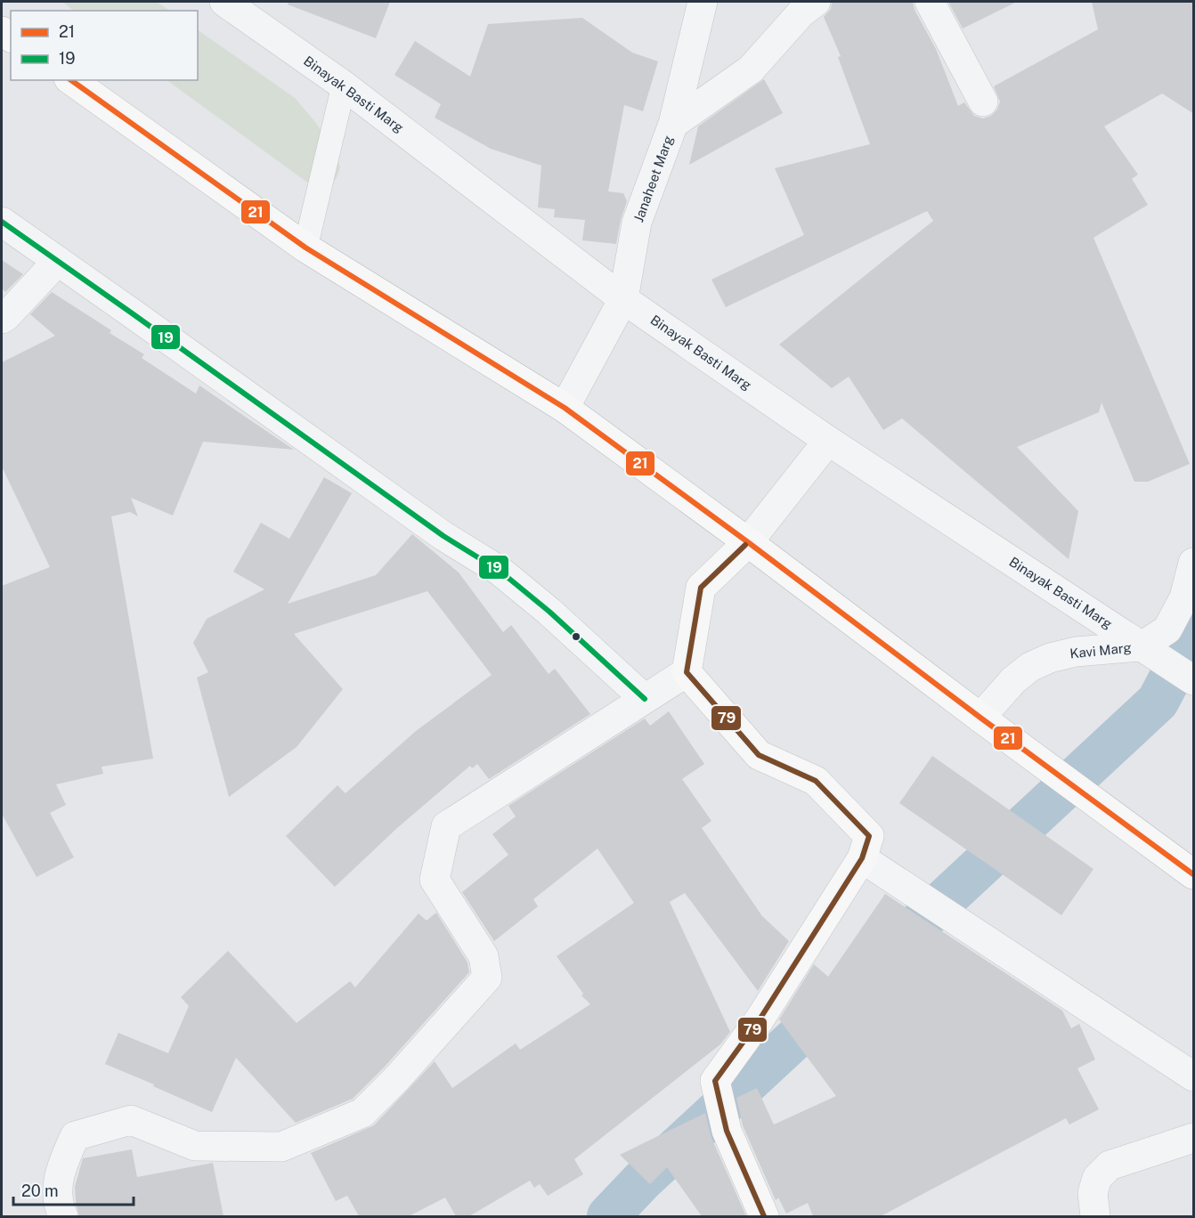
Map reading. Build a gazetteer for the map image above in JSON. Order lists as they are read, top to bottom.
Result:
{
  "streets": {
    "street": ["Binayak Basti Marg", "Janaheet Marg", "Kavi Marg"]
  },
  "crossings": [
    ["Binayak Basti Marg", "Janaheet Marg"],
    ["Binayak Basti Marg", "Kavi Marg"]
  ],
  "lines": ["transit line 21", "transit line 19", "transit line 79"],
  "legend": ["21", "19"],
  "scale_bar": "20 m"
}
